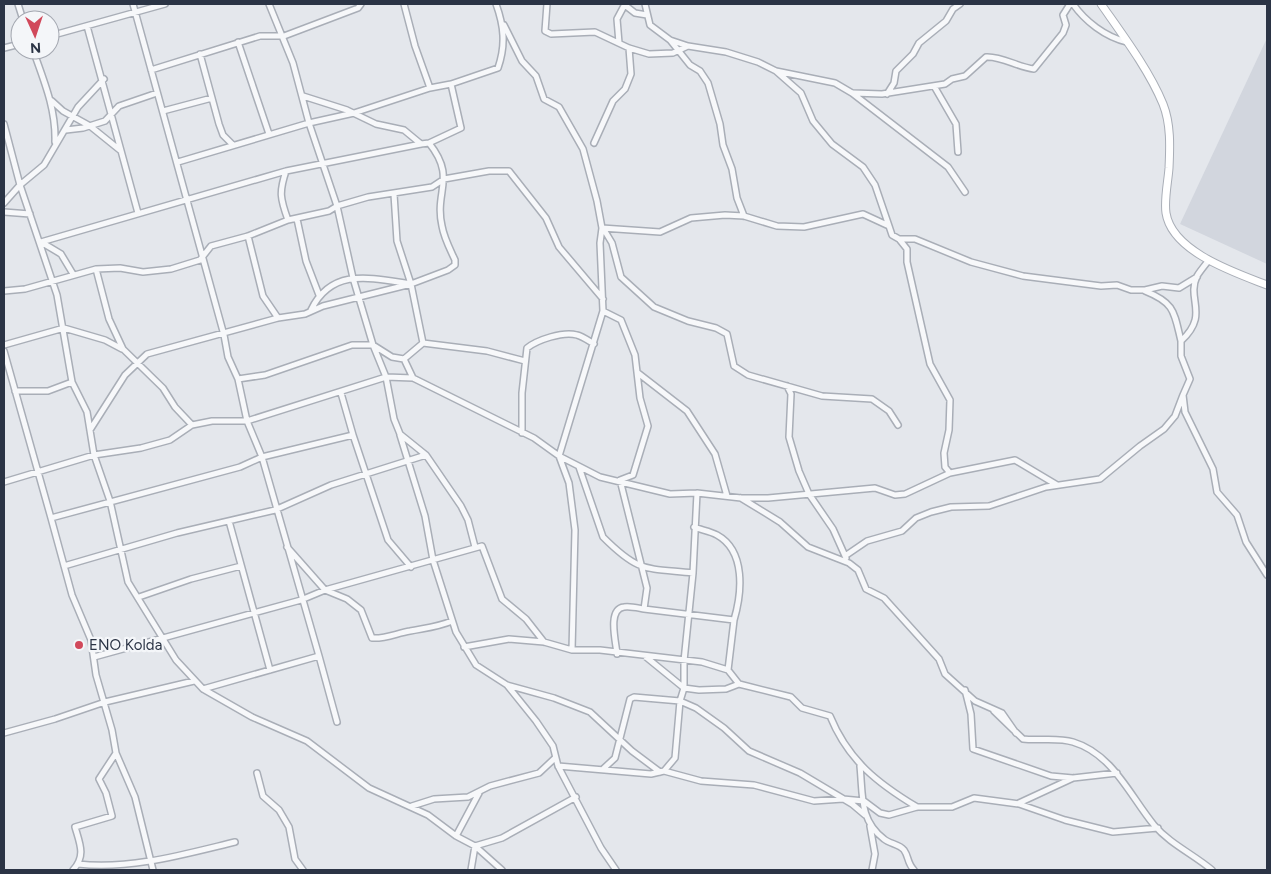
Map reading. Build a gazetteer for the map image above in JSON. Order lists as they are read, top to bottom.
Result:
{
  "places": ["ENO Kolda"],
  "north": "bottom"
}
